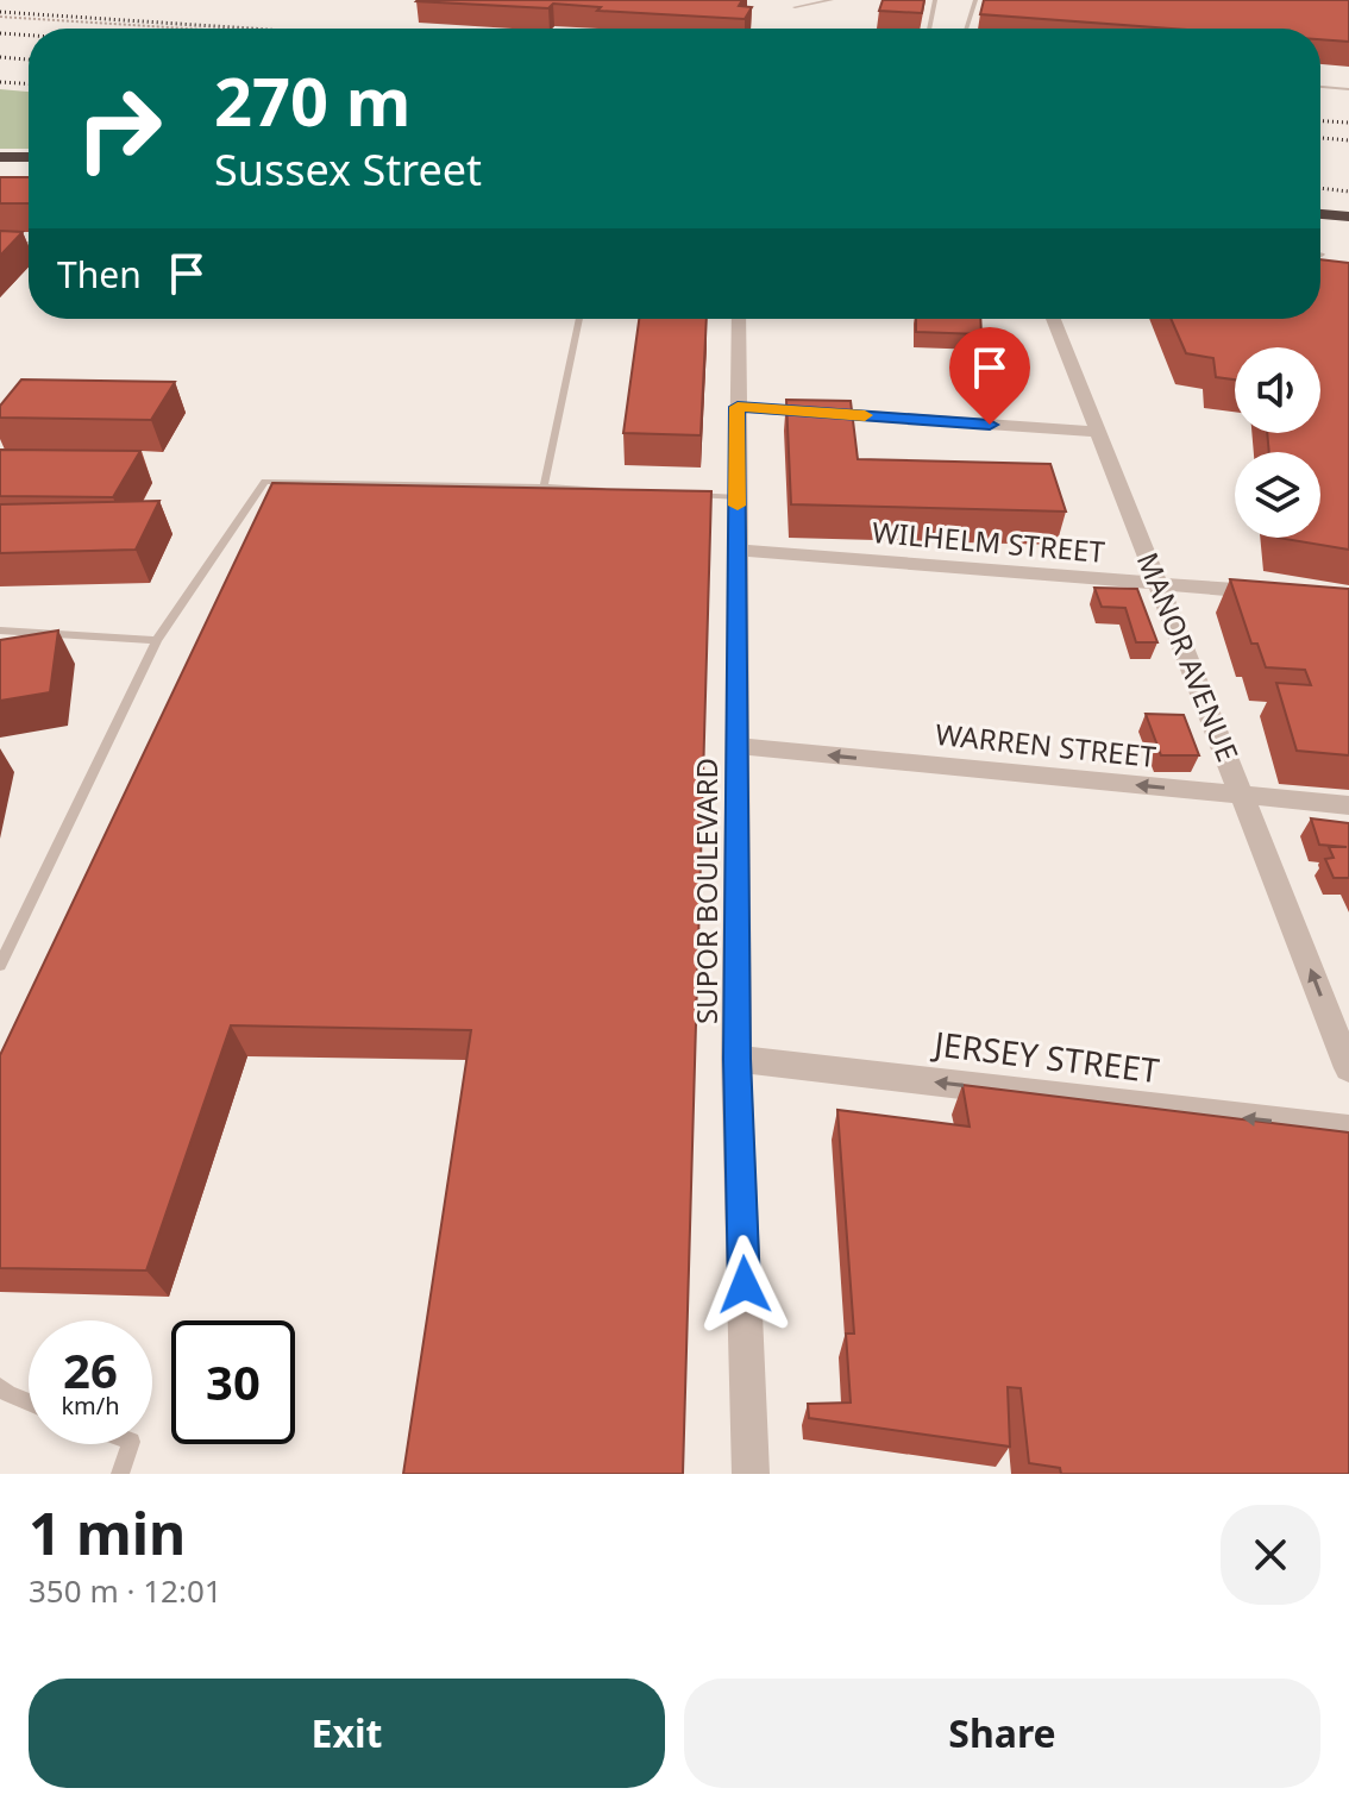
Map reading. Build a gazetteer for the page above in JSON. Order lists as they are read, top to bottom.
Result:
{
  "streets": {
    "street": [
      "WILHELM STREET",
      "MANOR AVENUE",
      "WARREN STREET",
      "SUPOR BOULEVARD",
      "JERSEY STREET"
    ]
  },
  "crossings": [
    ["WILHELM STREET", "MANOR AVENUE"],
    ["WILHELM STREET", "SUPOR BOULEVARD"],
    ["MANOR AVENUE", "WARREN STREET"],
    ["WARREN STREET", "SUPOR BOULEVARD"],
    ["SUPOR BOULEVARD", "JERSEY STREET"]
  ],
  "one_way": ["MANOR AVENUE", "WARREN STREET", "JERSEY STREET"],
  "page": {
    "turn": ["270 m", "Sussex Street"],
    "then": "Then",
    "speed": "26 km/h",
    "limit": "30",
    "heading": ["1 min", "350 m · 12:01"],
    "buttons": ["Exit", "Share"]
  }
}
